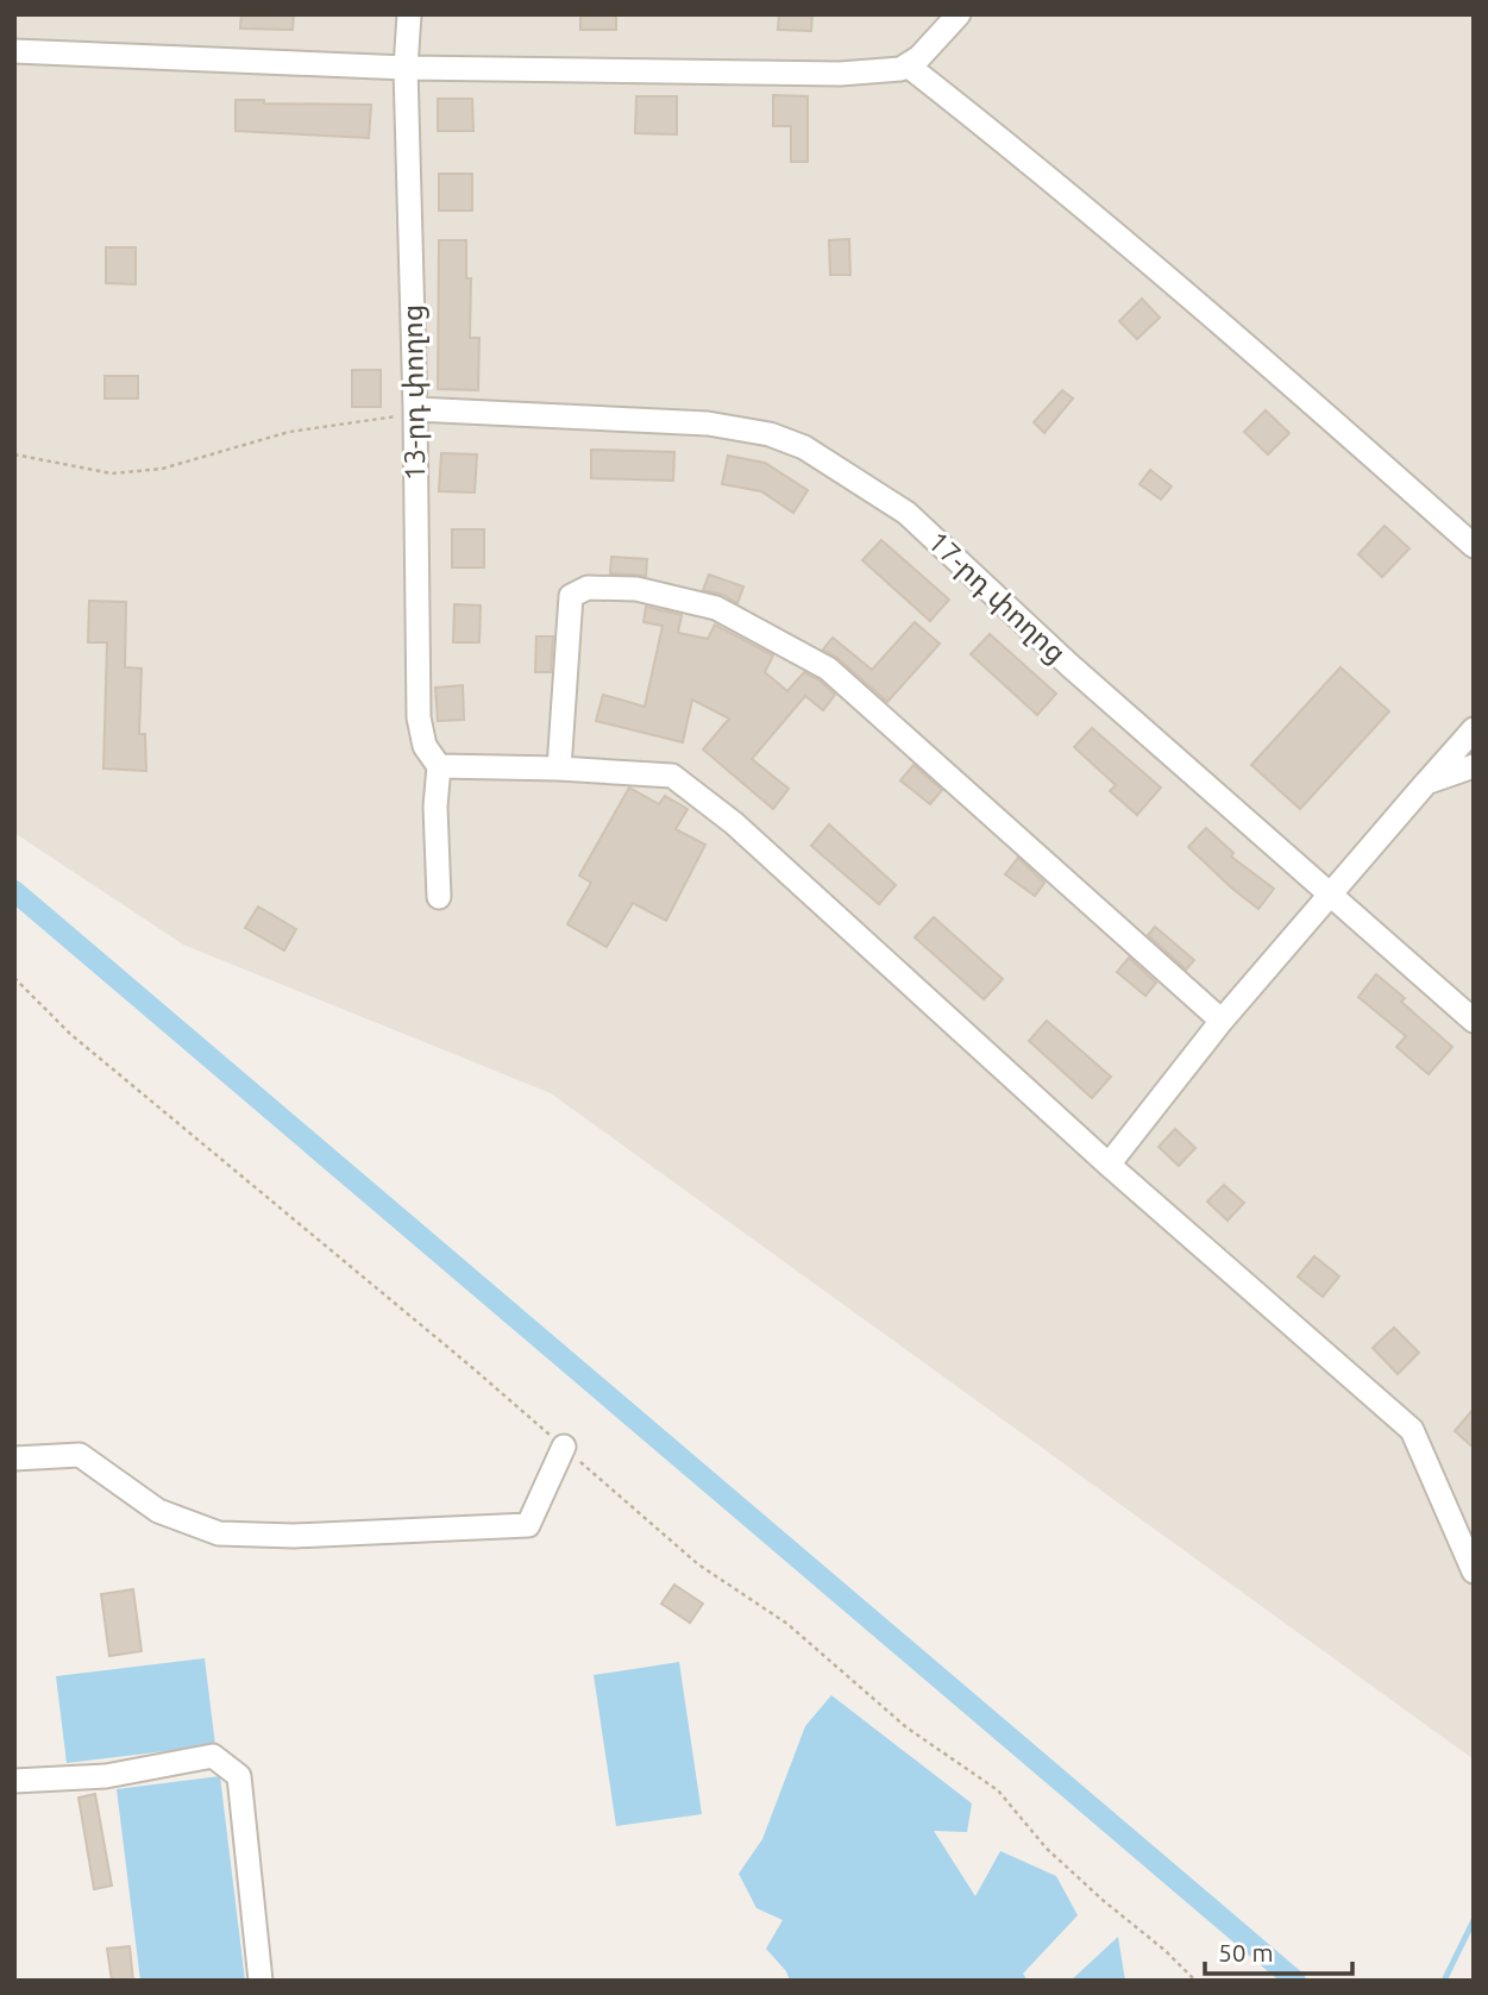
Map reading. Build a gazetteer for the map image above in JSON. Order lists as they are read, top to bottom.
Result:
{
  "streets": {
    "street": ["13-րդ փողոց", "17-րդ փողոց"]
  },
  "crossings": [
    ["13-րդ փողոց", "17-րդ փողոց"]
  ],
  "scale_bar": "50 m"
}
